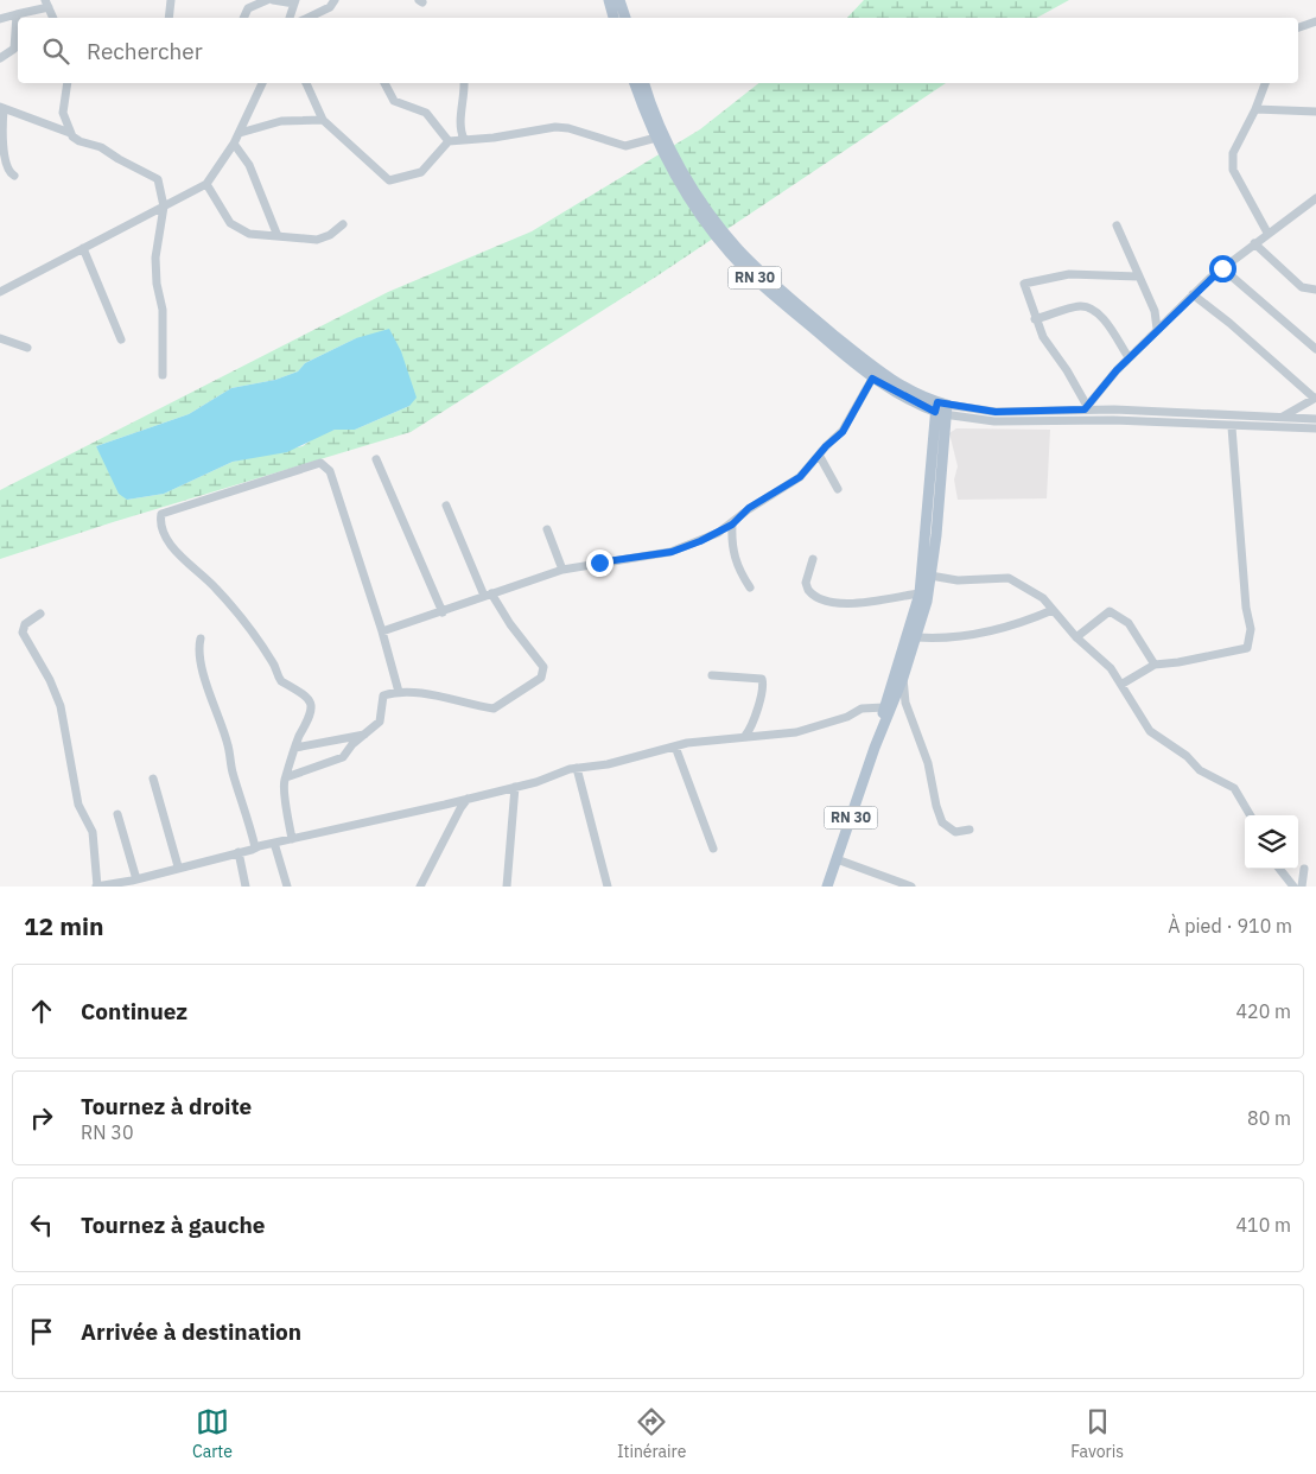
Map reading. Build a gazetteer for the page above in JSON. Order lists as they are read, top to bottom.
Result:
{
  "streets": {
    "main road": ["RN 30"]
  },
  "page": {
    "search": "Rechercher",
    "heading": ["12 min", "À pied · 910 m"],
    "list": [
      ["Continuez", "420 m"],
      ["Tournez à droite", "RN 30", "80 m"],
      ["Tournez à gauche", "410 m"],
      "Arrivée à destination"
    ],
    "nav": ["Carte", "Itinéraire", "Favoris"]
  }
}
